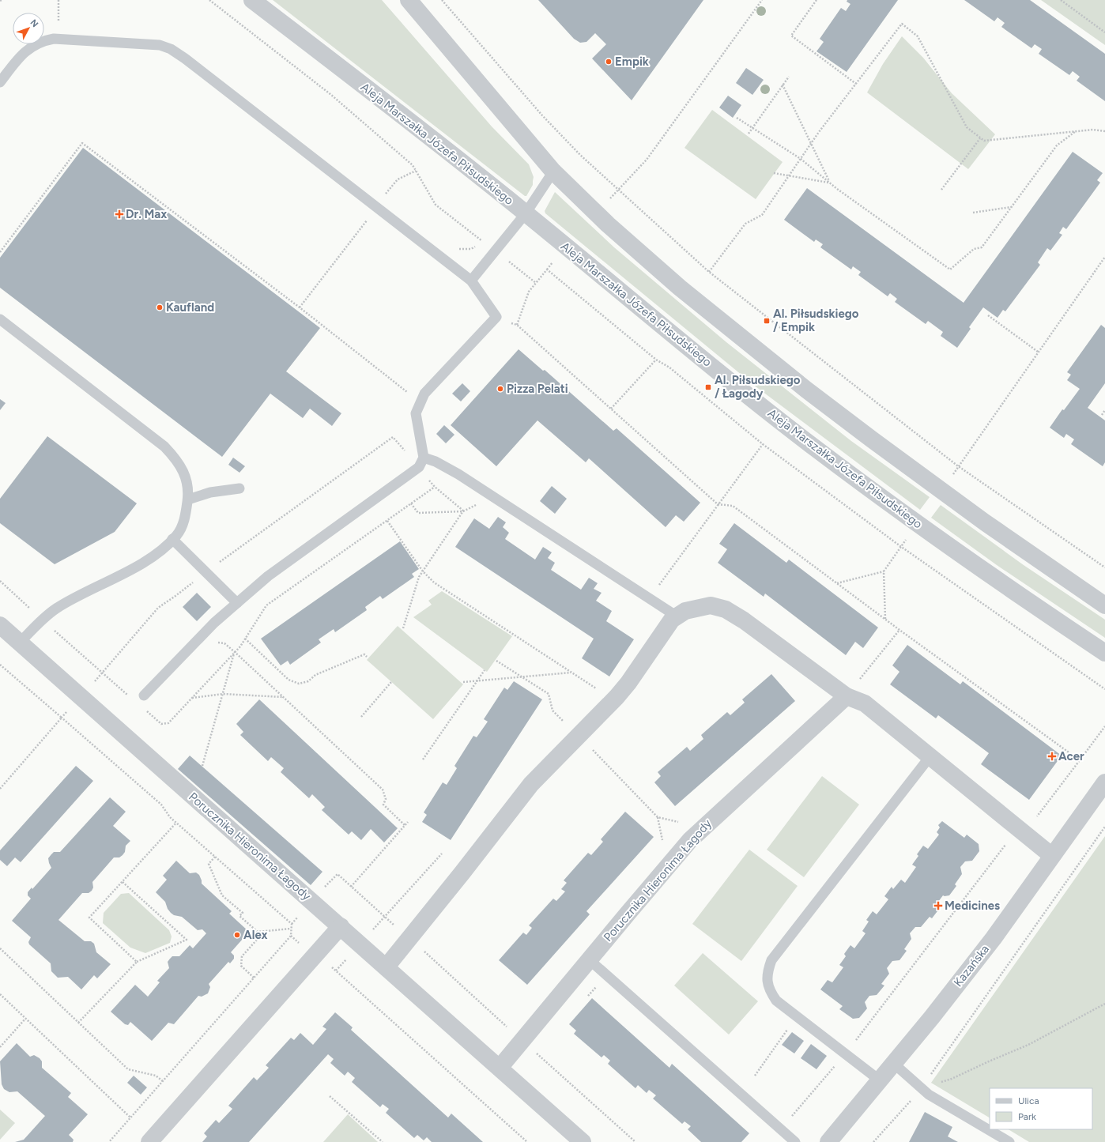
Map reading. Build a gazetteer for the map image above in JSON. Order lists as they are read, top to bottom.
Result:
{
  "streets": {
    "street": ["Aleja Marszałka Józefa Piłsudskiego", "Porucznika Hieronima Łagody", "Kazańska"]
  },
  "places": {
    "other": [
      "Empik",
      "Kaufland",
      "Pizza Pelati",
      "Alex"
    ],
    "health": ["Dr. Max", "Acer", "Medicines"],
    "transit": ["Al. Piłsudskiego / Empik", "Al. Piłsudskiego / Łagody"]
  },
  "legend": ["Ulica", "Park"],
  "north": "top right"
}
